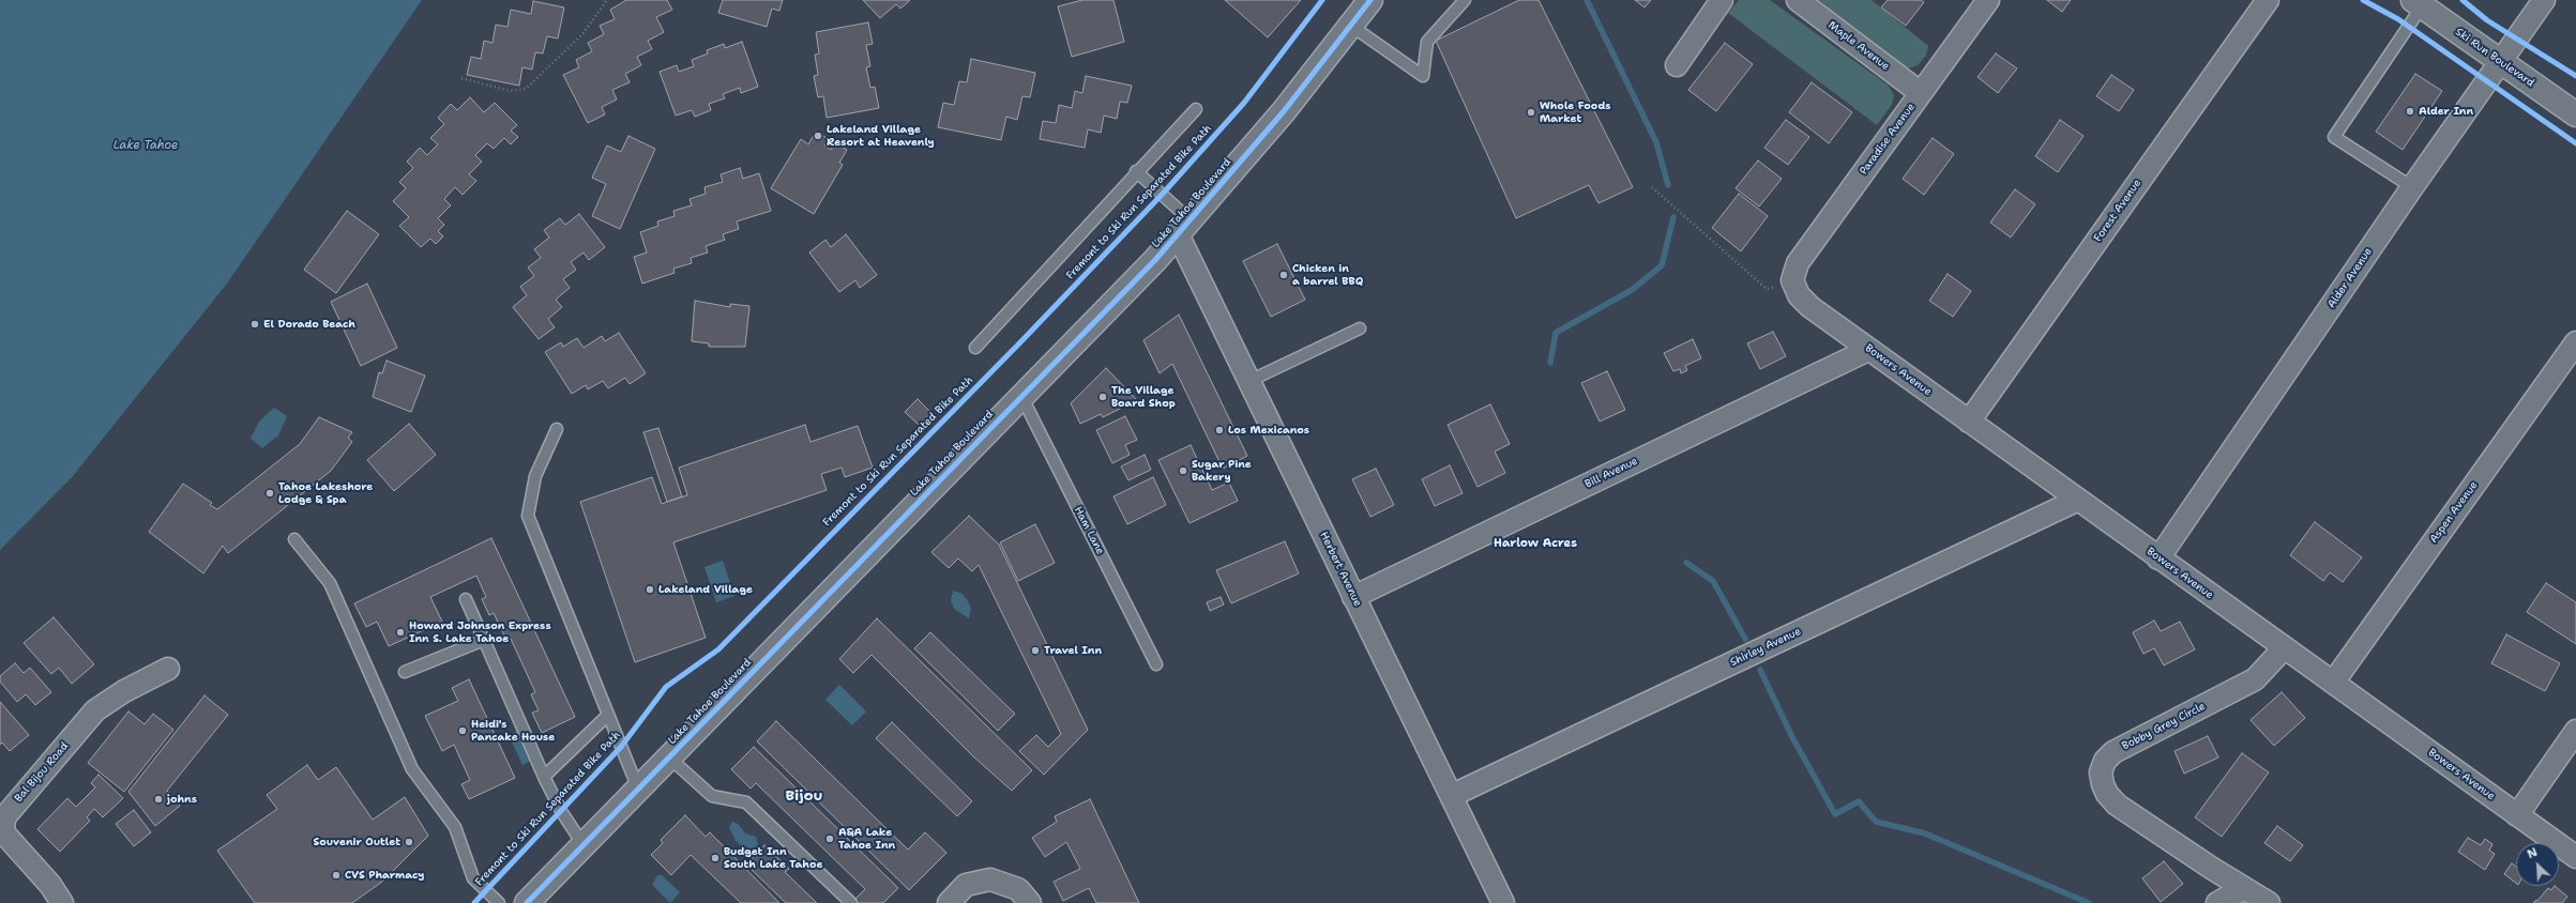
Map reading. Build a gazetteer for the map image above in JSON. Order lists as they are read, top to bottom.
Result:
{
  "streets": {
    "main road": ["Ski Run Boulevard", "Lake Tahoe Boulevard"],
    "street": [
      "Maple Avenue",
      "Paradise Avenue",
      "Forest Avenue",
      "Alder Avenue",
      "Bowers Avenue",
      "Bill Avenue",
      "Aspen Avenue",
      "Herbert Avenue",
      "Shirley Avenue",
      "Bobby Grey Circle",
      "Bal Bijou Road"
    ],
    "lane": ["Ham Lane"],
    "cycle path": ["Fremont to Ski Run Separated Bike Path"]
  },
  "crossings": [
    ["Maple Avenue", "Paradise Avenue"],
    ["Ski Run Boulevard", "Alder Avenue"],
    ["Paradise Avenue", "Bowers Avenue"],
    ["Lake Tahoe Boulevard", "Ham Lane"],
    ["Lake Tahoe Boulevard", "Herbert Avenue"],
    ["Forest Avenue", "Bowers Avenue"],
    ["Alder Avenue", "Bowers Avenue"],
    ["Bowers Avenue", "Bill Avenue"],
    ["Bowers Avenue", "Aspen Avenue"],
    ["Bowers Avenue", "Shirley Avenue"],
    ["Bowers Avenue", "Bobby Grey Circle"],
    ["Bill Avenue", "Herbert Avenue"],
    ["Herbert Avenue", "Shirley Avenue"]
  ],
  "districts": ["Harlow Acres", "Bijou"],
  "water": ["Lake Tahoe"],
  "places": [
    "Alder Inn",
    "Whole Foods Market",
    "Lakeland Village Resort at Heavenly",
    "Chicken in a barrel BBQ",
    "El Dorado Beach",
    "The Village Board Shop",
    "Los Mexicanos",
    "Sugar Pine Bakery",
    "Tahoe Lakeshore Lodge & Spa",
    "Lakeland Village",
    "Howard Johnson Express Inn S. Lake Tahoe",
    "Travel Inn",
    "Heidi's Pancake House",
    "johns",
    "A&A Lake Tahoe Inn",
    "Souvenir Outlet",
    "Budget Inn South Lake Tahoe",
    "CVS Pharmacy"
  ],
  "north": "top left"
}
